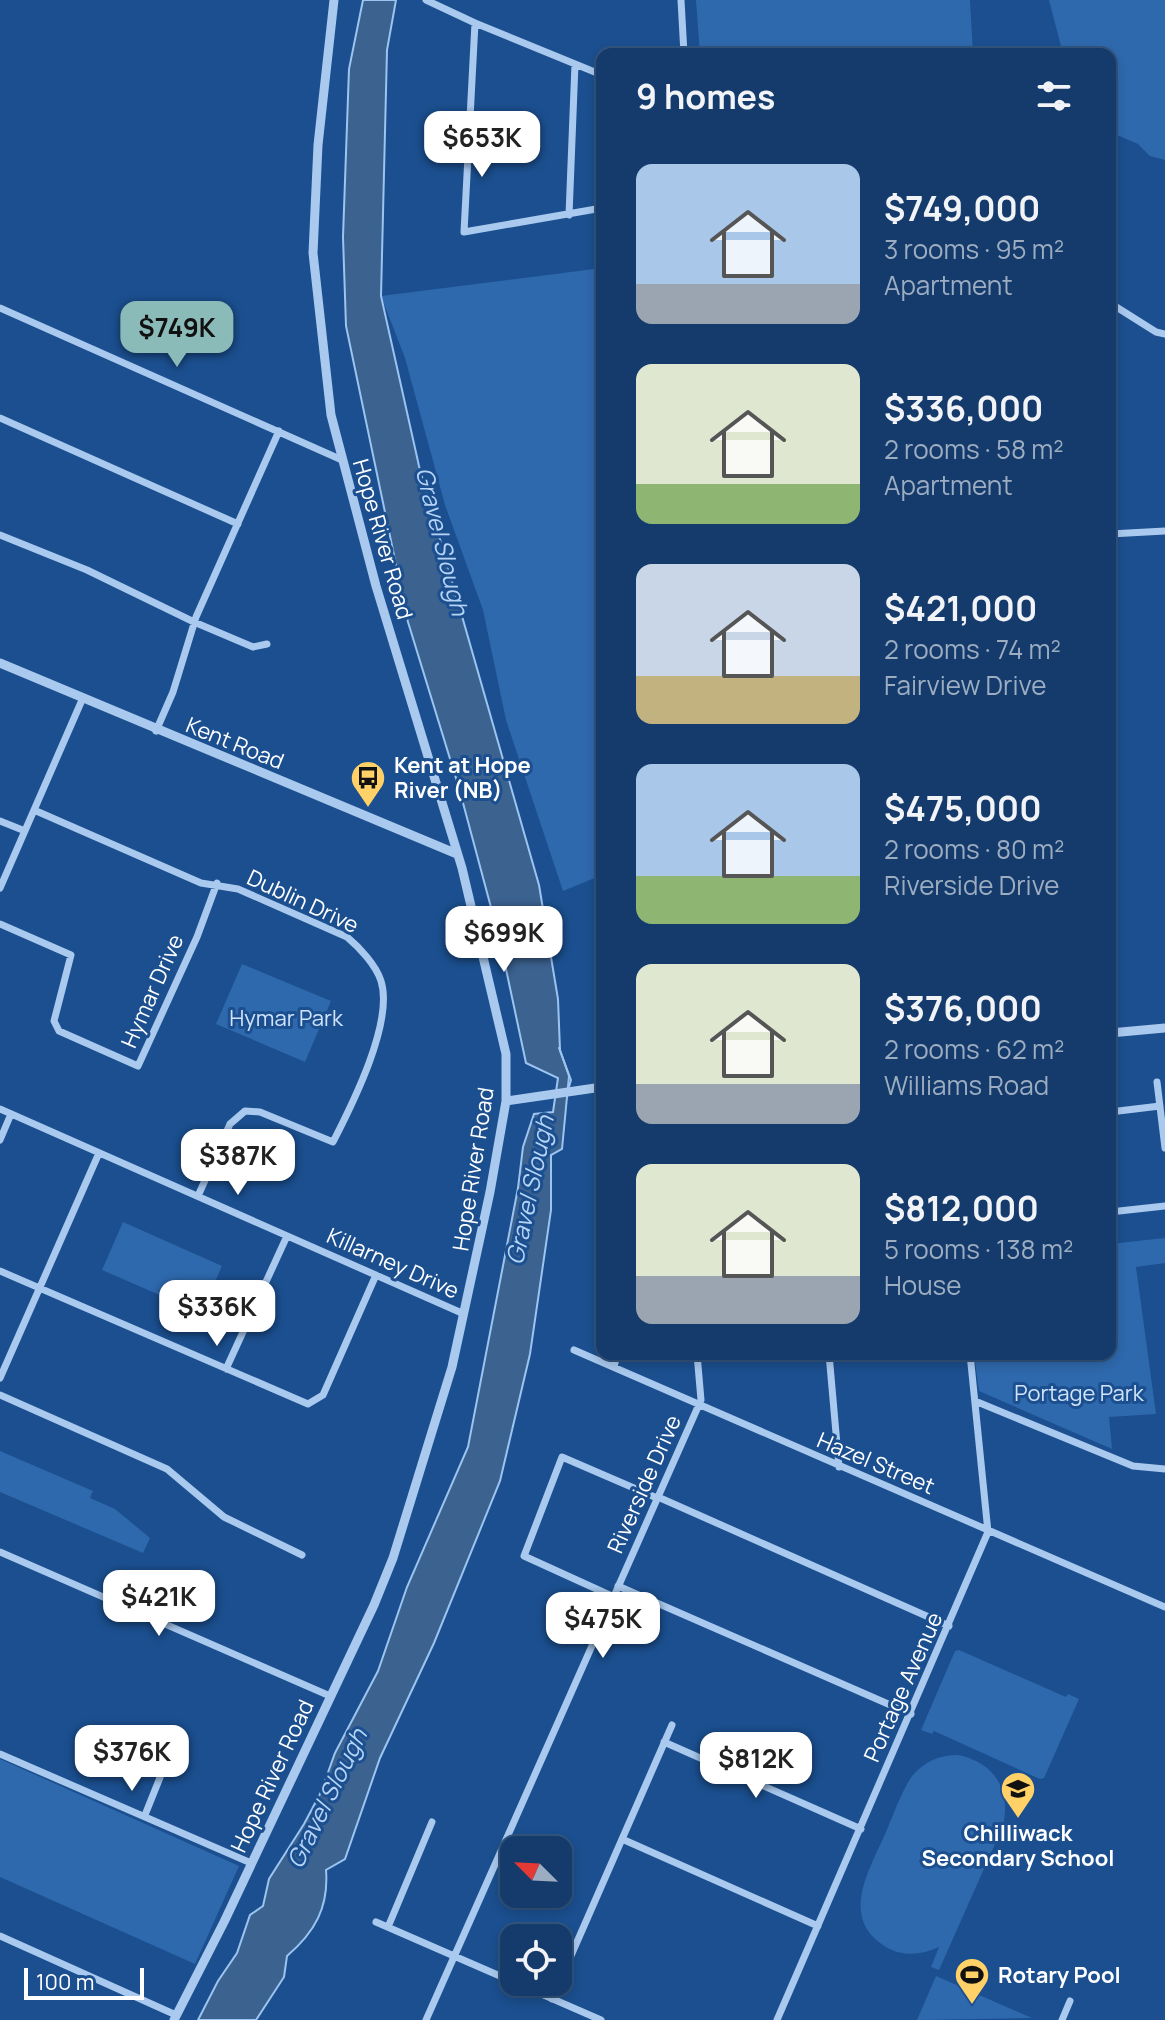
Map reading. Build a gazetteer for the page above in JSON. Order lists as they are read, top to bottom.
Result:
{
  "streets": {
    "street": [
      "Hope River Road",
      "Kent Road",
      "Dublin Drive",
      "Hymar Drive",
      "Killarney Drive",
      "Hazel Street",
      "Riverside Drive",
      "Portage Avenue"
    ]
  },
  "crossings": [
    ["Hope River Road", "Kent Road"],
    ["Hope River Road", "Killarney Drive"],
    ["Dublin Drive", "Hymar Drive"],
    ["Dublin Drive", "Killarney Drive"],
    ["Hazel Street", "Riverside Drive"],
    ["Hazel Street", "Portage Avenue"]
  ],
  "water": ["Gravel Slough"],
  "parks": ["Hymar Park", "Portage Park"],
  "places": {
    "bus stop": ["Kent at Hope River (NB)"],
    "school or university": ["Chilliwack Secondary School"],
    "sports": ["Rotary Pool"]
  },
  "scale_bar": "100 m",
  "north": "top left",
  "page": {
    "heading": "9 homes",
    "price": [
      "$653K",
      "$749K",
      "$699K",
      "$387K",
      "$336K",
      "$421K",
      "$475K",
      "$376K",
      "$812K"
    ],
    "list": [
      {
        "name": "$749,000",
        "note": "3 rooms · 95 m² · Apartment"
      },
      {
        "name": "$336,000",
        "note": "2 rooms · 58 m² · Apartment"
      },
      {
        "name": "$421,000",
        "note": "2 rooms · 74 m² · Fairview Drive"
      },
      {
        "name": "$475,000",
        "note": "2 rooms · 80 m² · Riverside Drive"
      },
      {
        "name": "$376,000",
        "note": "2 rooms · 62 m² · Williams Road"
      },
      {
        "name": "$812,000",
        "note": "5 rooms · 138 m² · House"
      }
    ],
    "scale": "100 m"
  }
}
